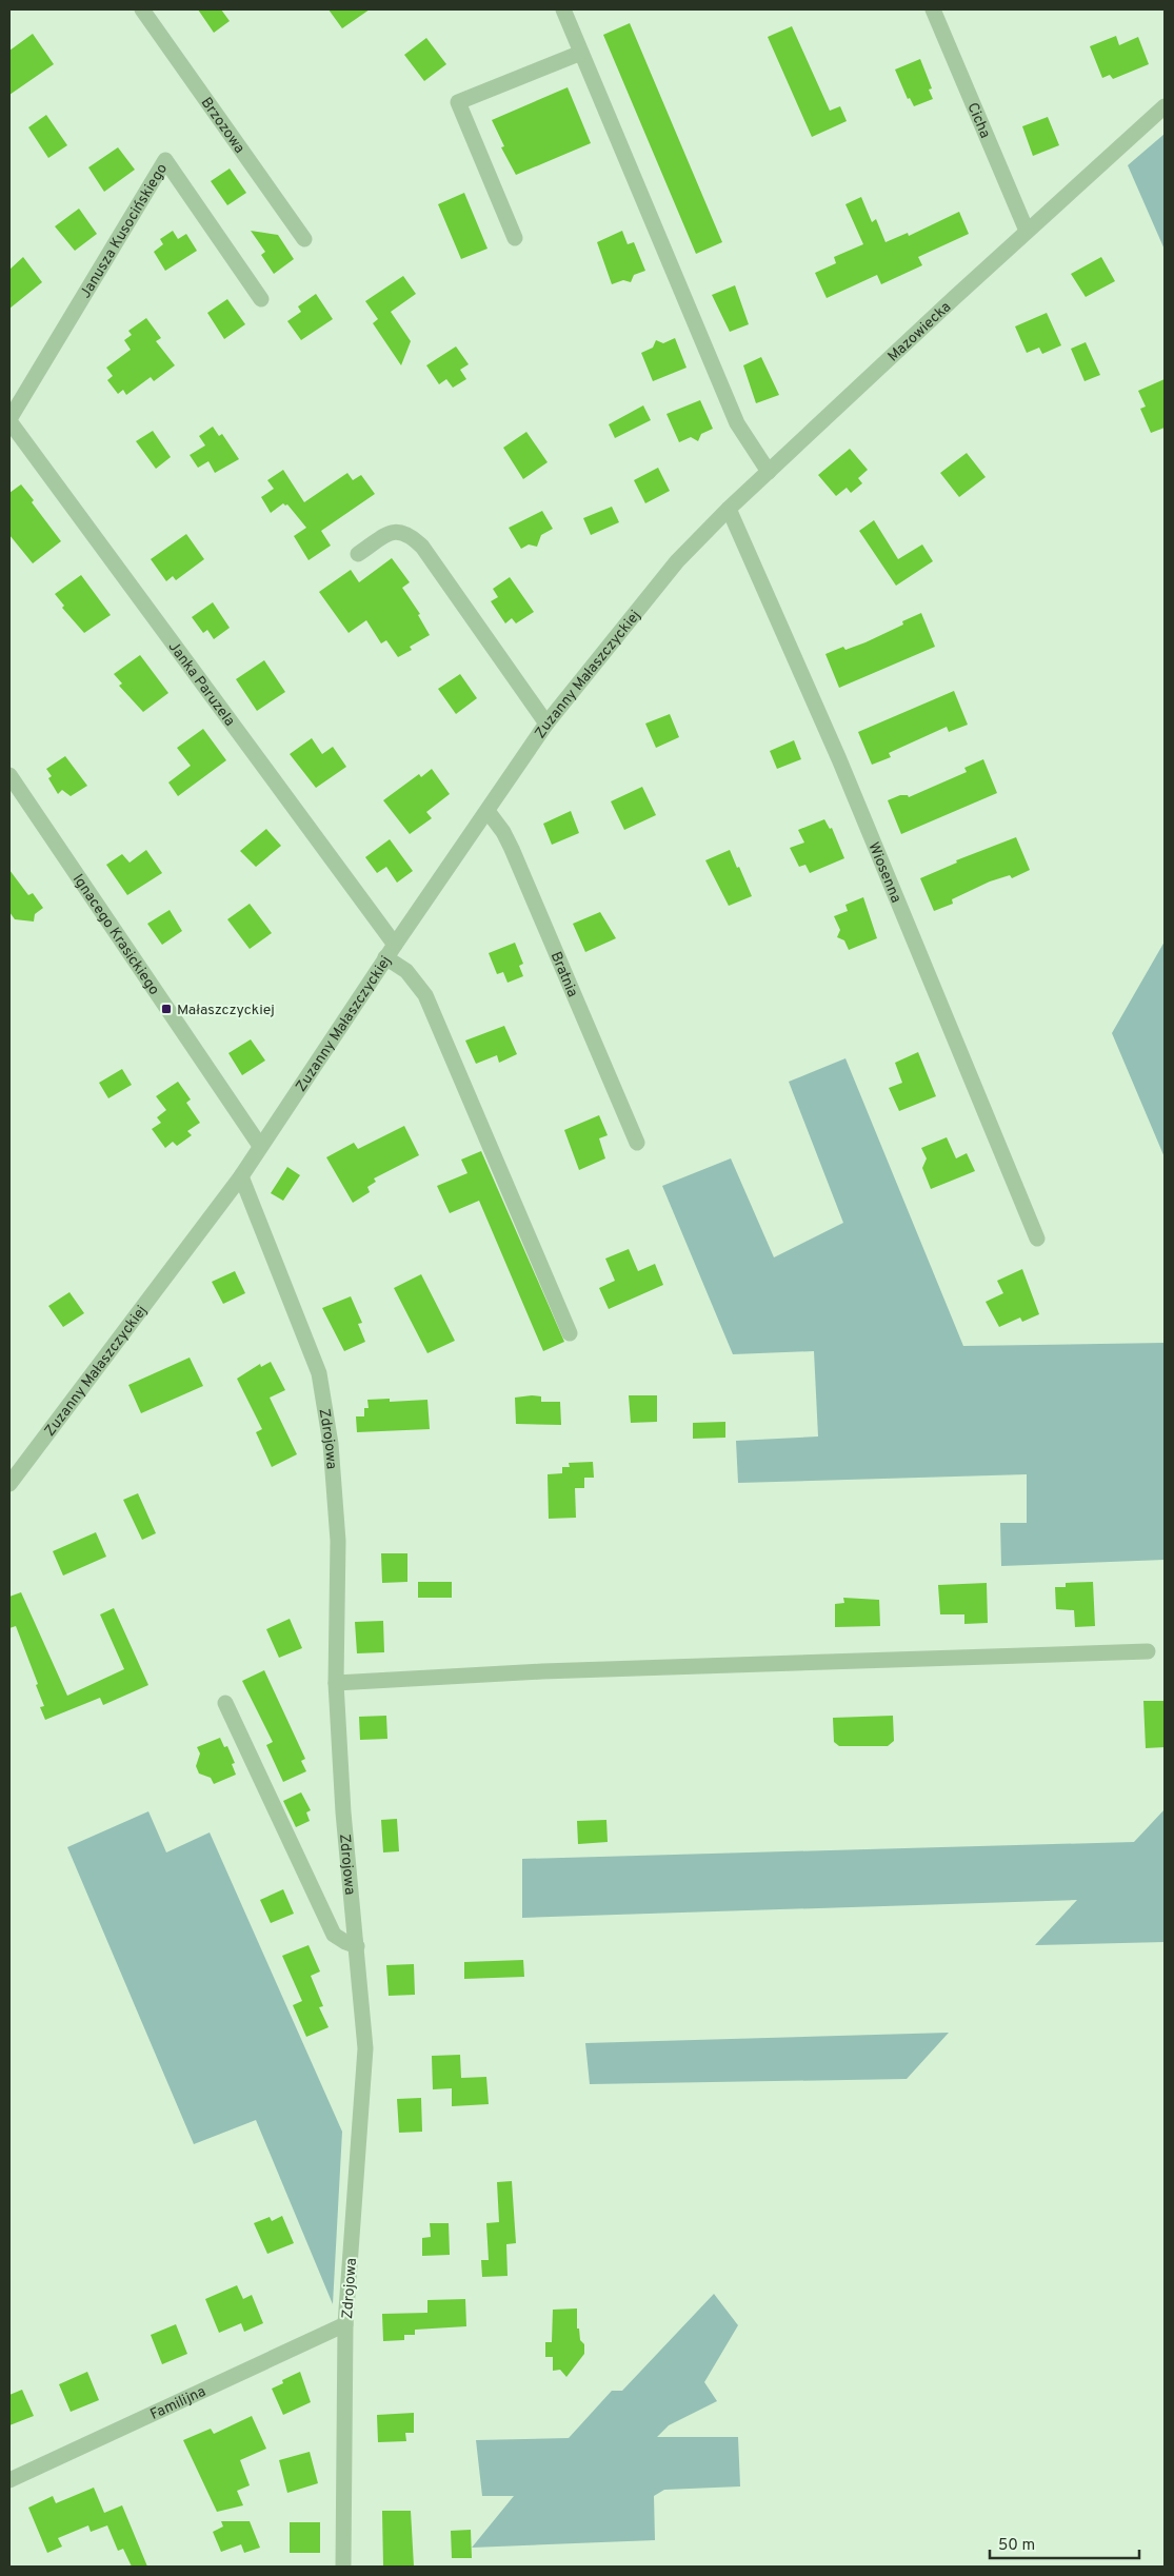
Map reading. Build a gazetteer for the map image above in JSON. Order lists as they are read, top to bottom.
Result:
{
  "streets": {
    "street": [
      "Cicha",
      "Brzozowa",
      "Janusza Kusocińskiego",
      "Mazowiecka",
      "Zuzanny Małaszczyckiej",
      "Janka Paruzela",
      "Wiosenna",
      "Ignacego Krasickiego",
      "Bratnia",
      "Zdrojowa",
      "Familijna"
    ]
  },
  "crossings": [
    ["Cicha", "Mazowiecka"],
    ["Janusza Kusocińskiego", "Janka Paruzela"],
    ["Mazowiecka", "Zuzanny Małaszczyckiej"],
    ["Mazowiecka", "Wiosenna"],
    ["Zuzanny Małaszczyckiej", "Janka Paruzela"],
    ["Zuzanny Małaszczyckiej", "Ignacego Krasickiego"],
    ["Zuzanny Małaszczyckiej", "Bratnia"],
    ["Zuzanny Małaszczyckiej", "Zdrojowa"],
    ["Zdrojowa", "Familijna"]
  ],
  "places": {
    "transit": ["Małaszczyckiej"]
  },
  "scale_bar": "50 m"
}
